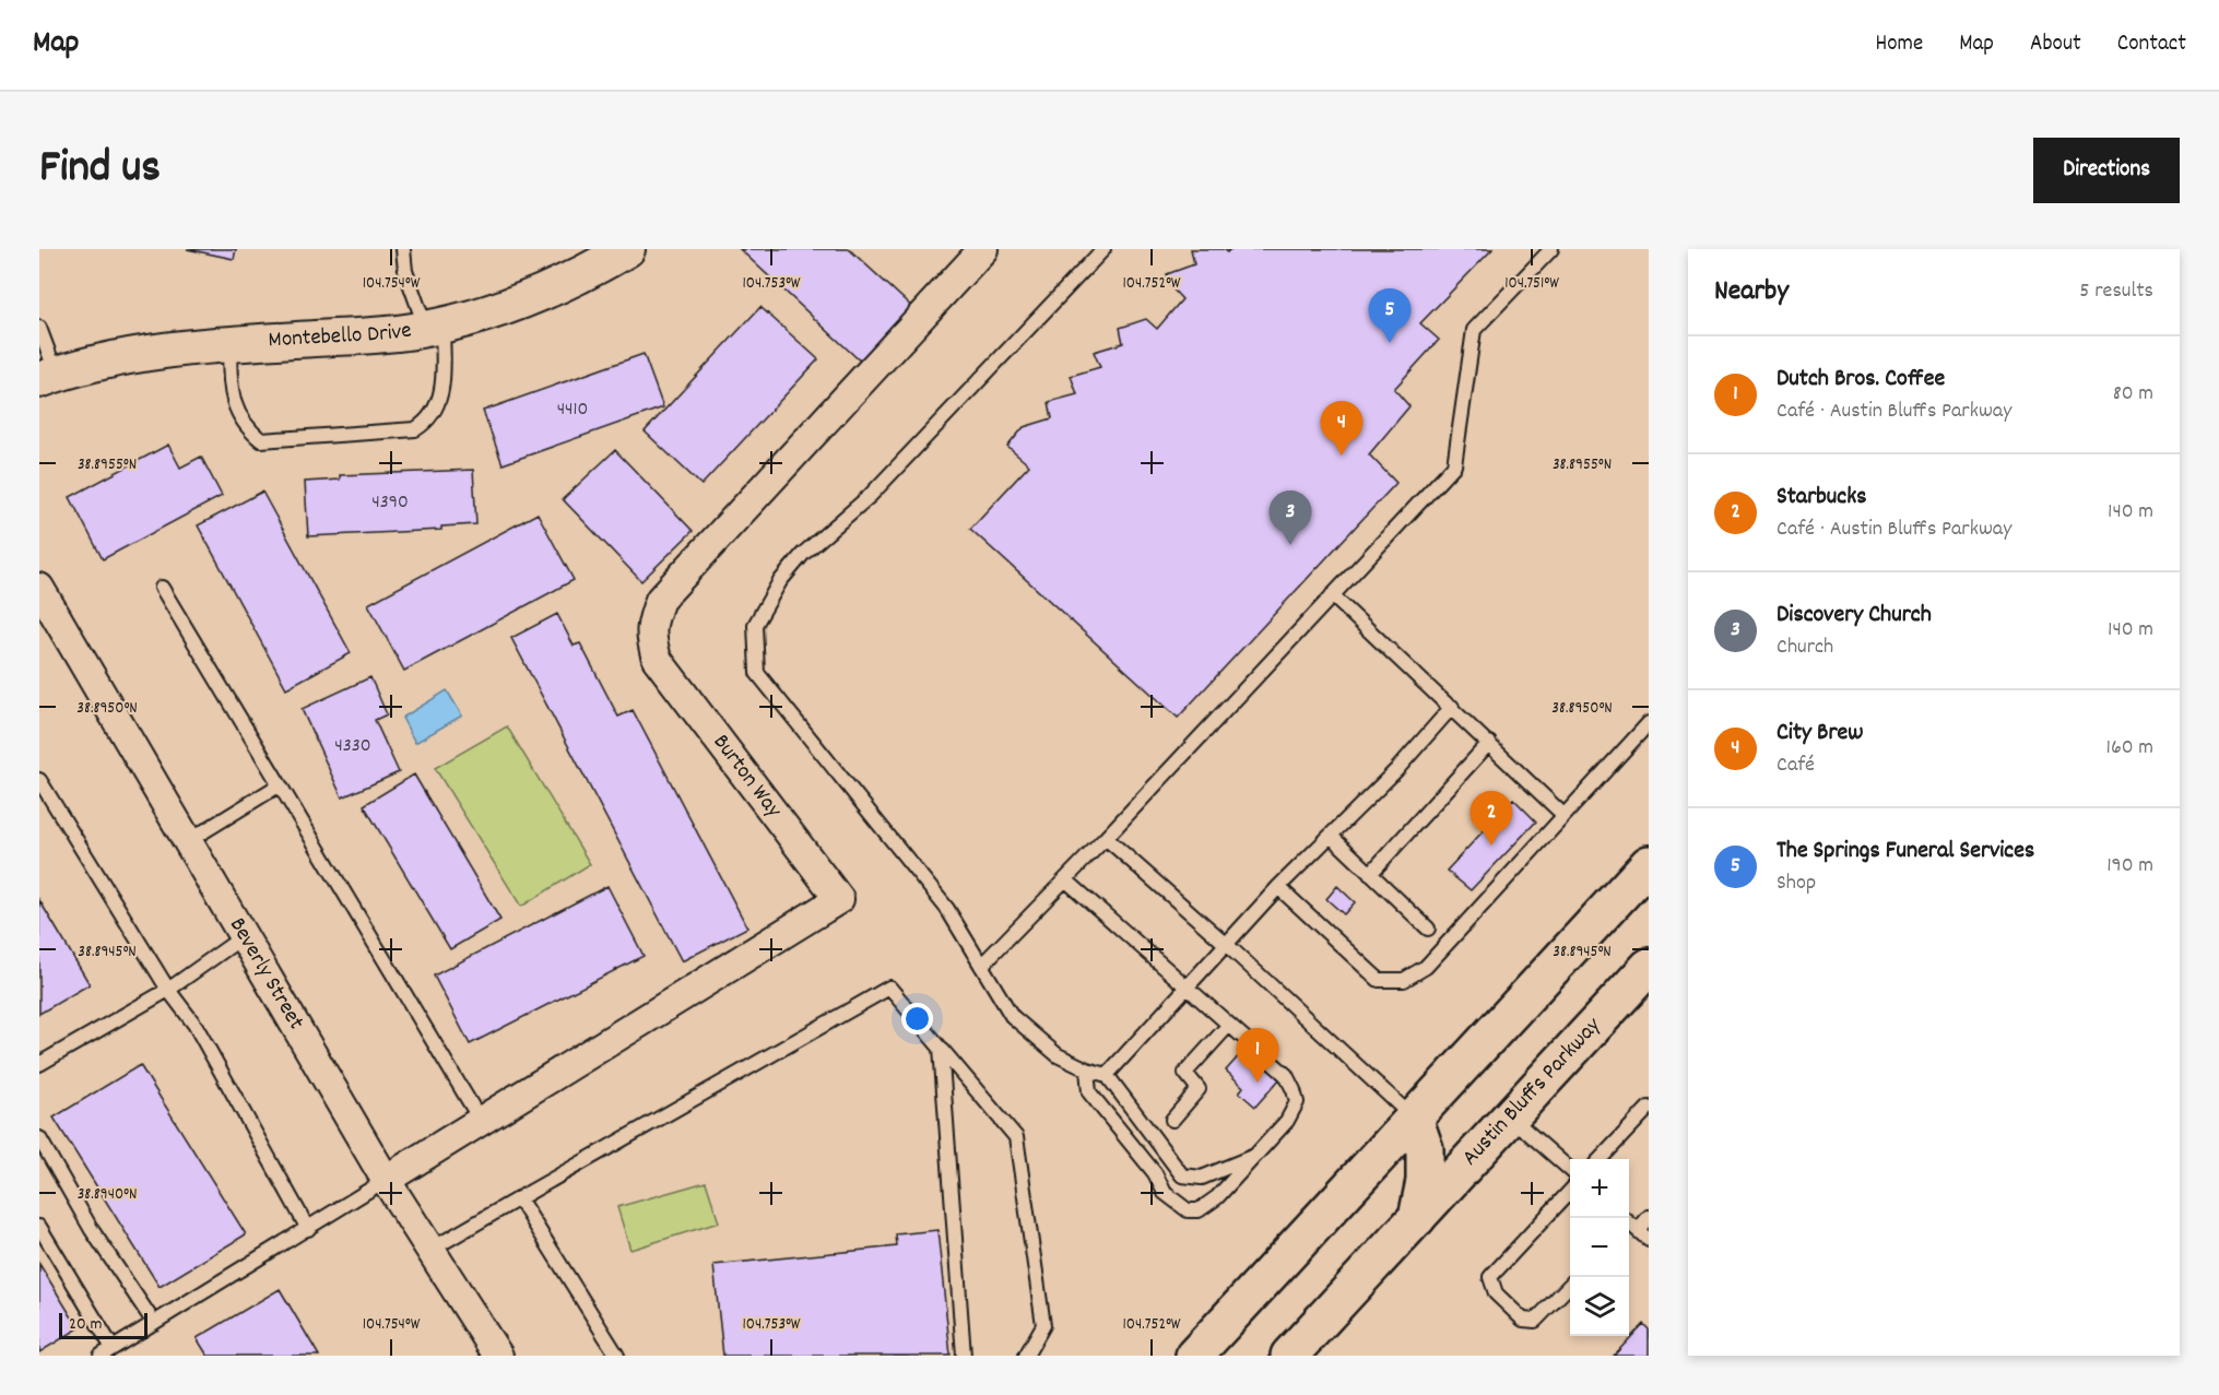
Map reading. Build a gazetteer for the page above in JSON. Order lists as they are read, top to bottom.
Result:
{
  "streets": {
    "main road": ["Austin Bluffs Parkway"],
    "street": ["Montebello Drive", "Burton Way", "Beverly Street"]
  },
  "crossings": [
    ["Burton Way", "Beverly Street"]
  ],
  "house_numbers": ["4410", "4390", "4330"],
  "scale_bar": "20 m",
  "page": {
    "header": "Map",
    "nav": [
      "Home",
      "Map",
      "About",
      "Contact"
    ],
    "title": "Find us",
    "buttons": "Directions",
    "heading": ["Nearby", "5 results"],
    "pins": [
      "5",
      "4",
      "3",
      "2",
      "1"
    ],
    "list": [
      {
        "mark": "1",
        "name": "Dutch Bros. Coffee",
        "note": "Café · Austin Bluffs Parkway",
        "value": "80 m"
      },
      {
        "mark": "2",
        "name": "Starbucks",
        "note": "Café · Austin Bluffs Parkway",
        "value": "140 m"
      },
      {
        "mark": "3",
        "name": "Discovery Church",
        "note": "Church",
        "value": "140 m"
      },
      {
        "mark": "4",
        "name": "City Brew",
        "note": "Café",
        "value": "160 m"
      },
      {
        "mark": "5",
        "name": "The Springs Funeral Services",
        "note": "Shop",
        "value": "190 m"
      }
    ],
    "map_buttons": ["+", "−"],
    "scale": "20 m"
  },
  "coordinates": [
    "104.754°W",
    "104.753°W",
    "104.752°W",
    "104.751°W",
    "38.8955°N",
    "38.8950°N",
    "38.8945°N",
    "38.8940°N"
  ]
}
